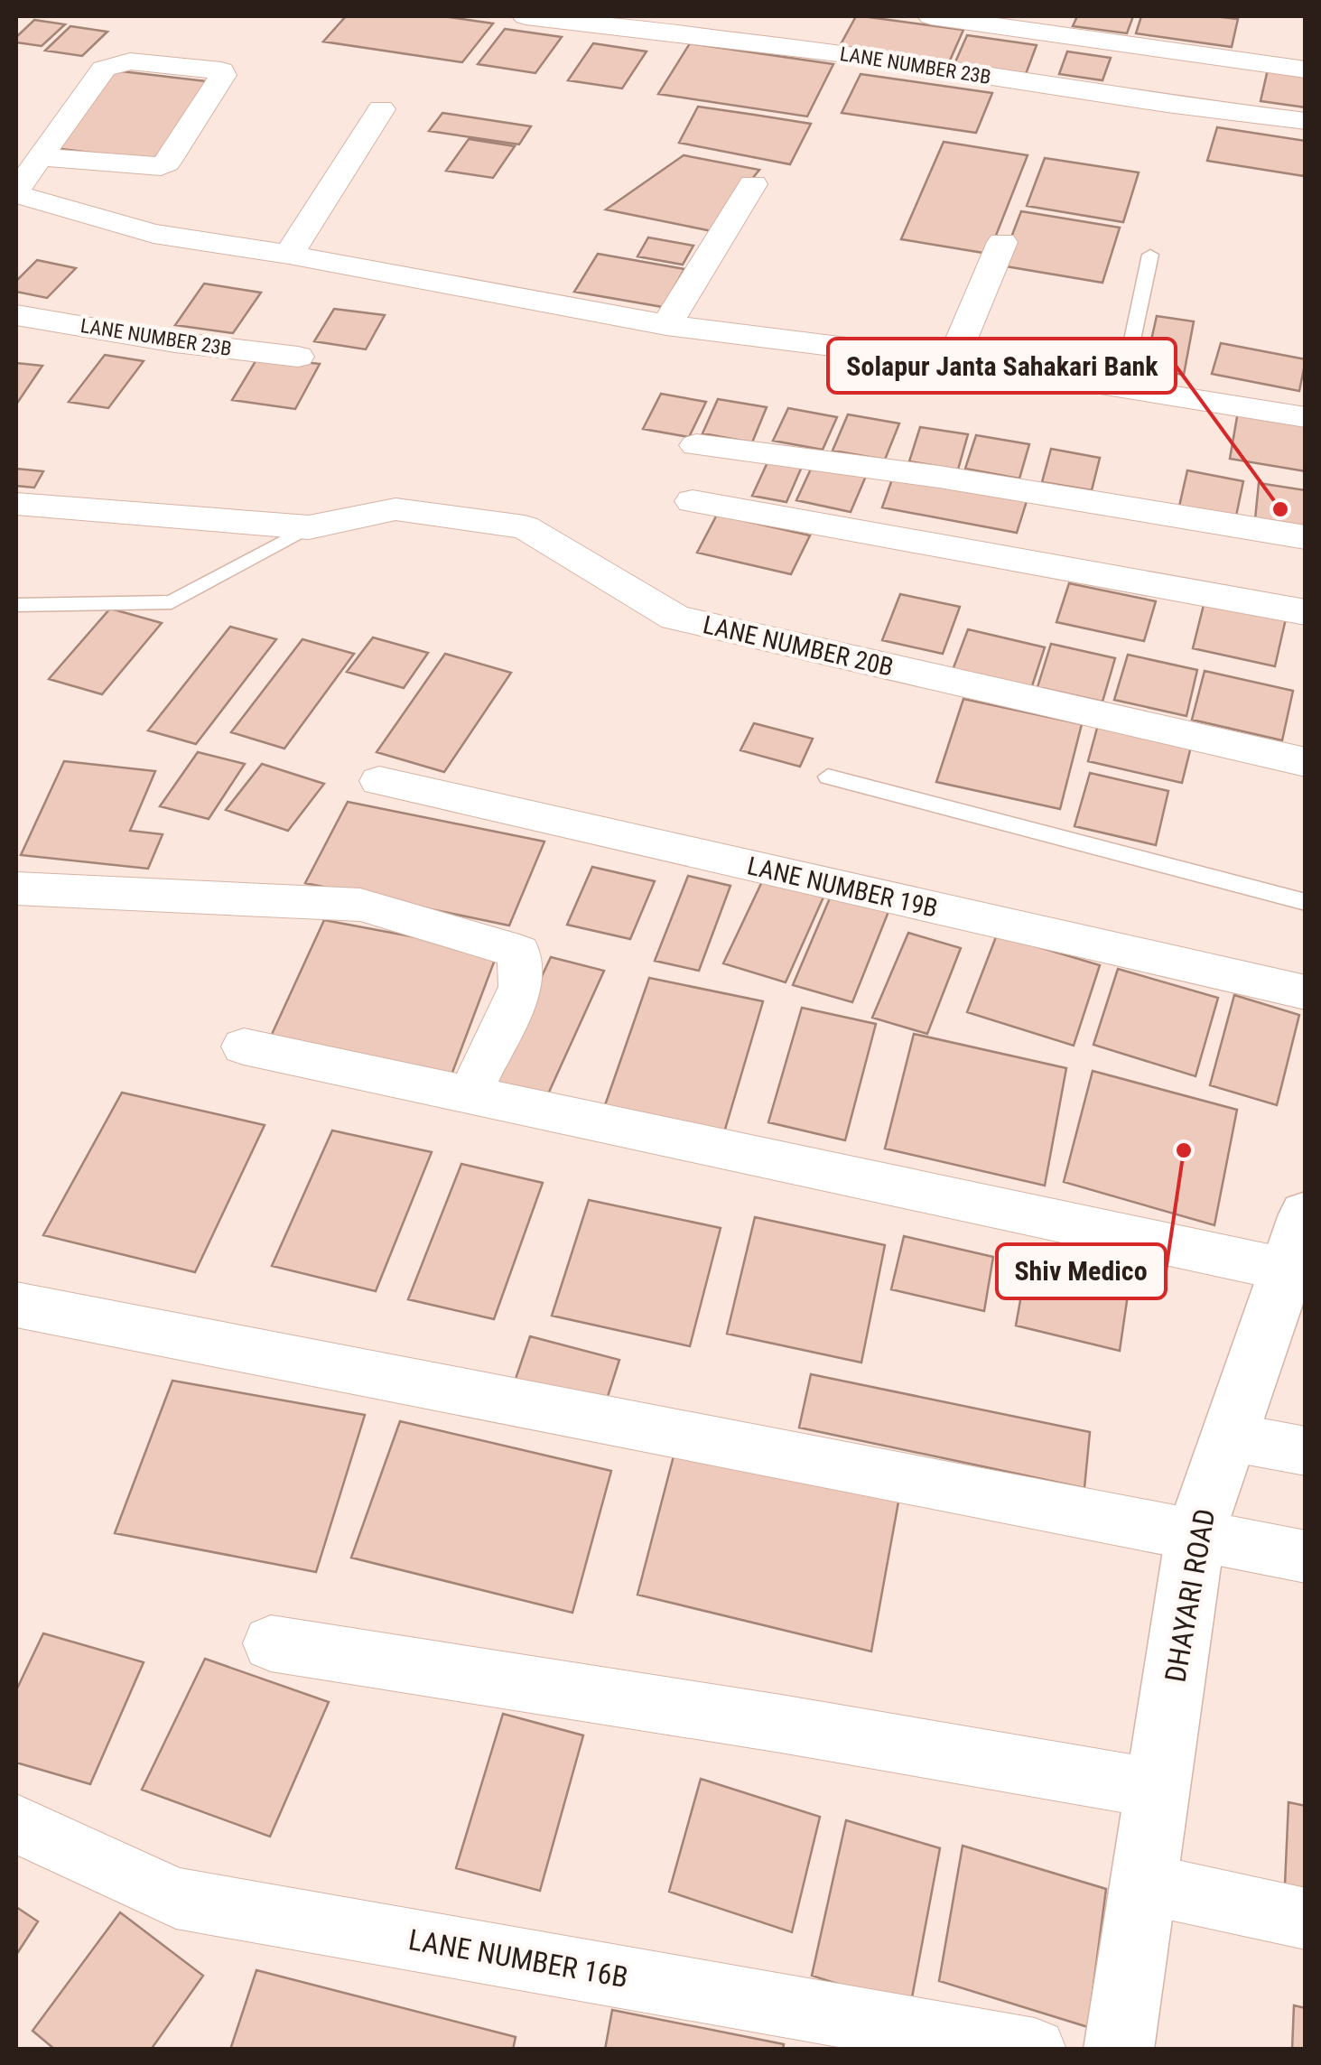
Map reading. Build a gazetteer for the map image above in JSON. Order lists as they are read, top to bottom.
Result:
{
  "streets": {
    "main road": ["DHAYARI ROAD"],
    "street": [
      "LANE NUMBER 23B",
      "LANE NUMBER 20B",
      "LANE NUMBER 19B",
      "LANE NUMBER 16B"
    ]
  },
  "places": ["Solapur Janta Sahakari Bank", "Shiv Medico"]
}
